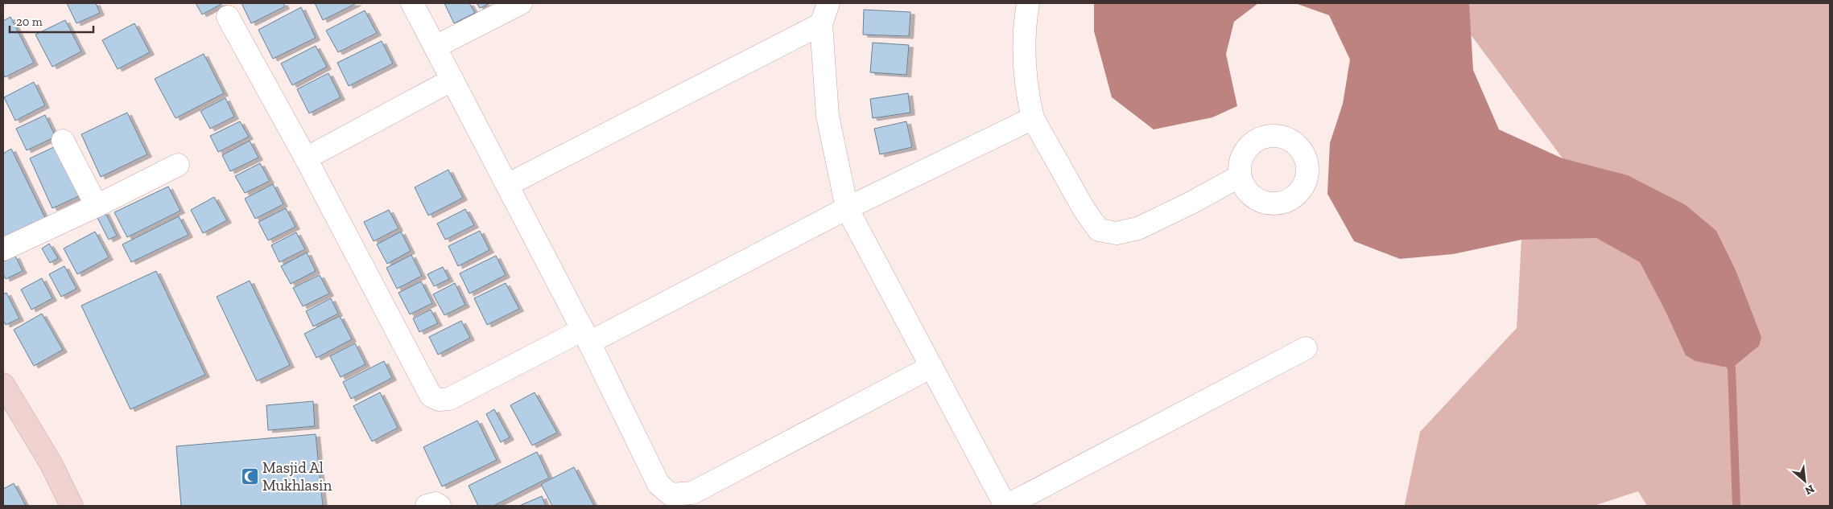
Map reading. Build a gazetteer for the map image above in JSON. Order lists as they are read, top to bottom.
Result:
{
  "places": {
    "mosque": ["Masjid Al Mukhlasin"]
  },
  "scale_bar": "20 m",
  "north": "bottom right"
}
